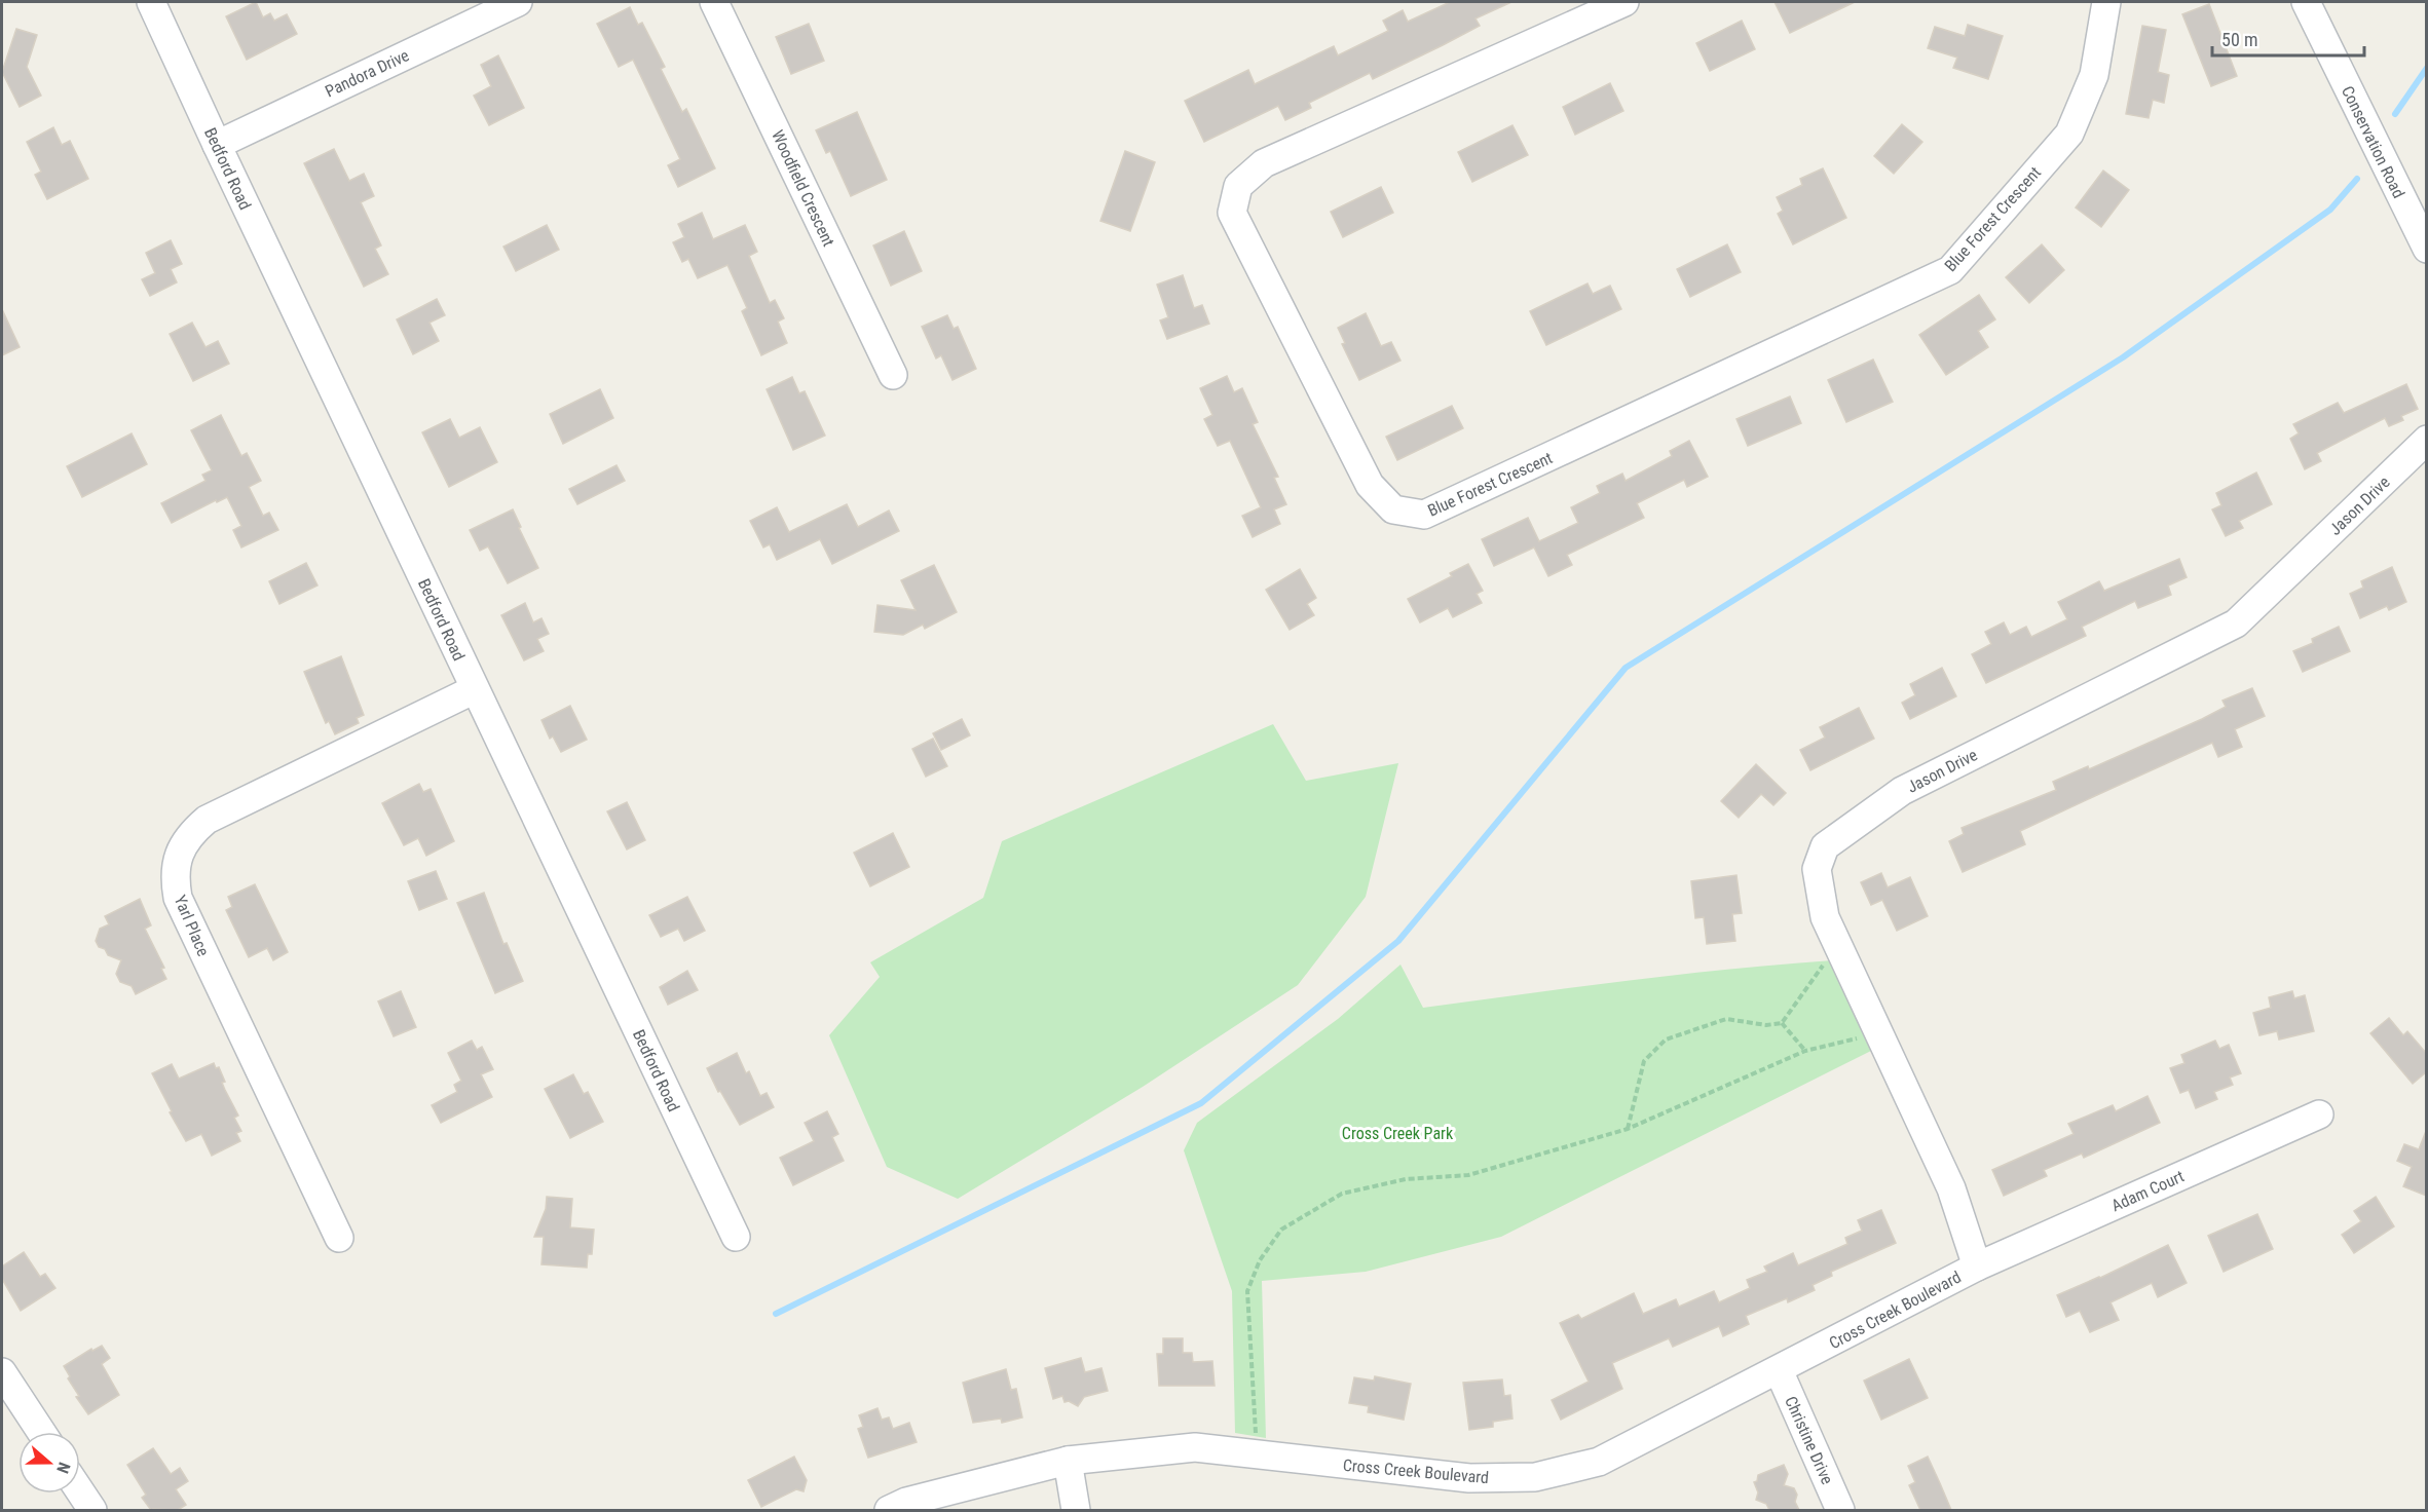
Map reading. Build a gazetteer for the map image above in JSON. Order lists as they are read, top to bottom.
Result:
{
  "streets": {
    "street": [
      "Pandora Drive",
      "Conservation Road",
      "Bedford Road",
      "Woodfield Crescent",
      "Blue Forest Crescent",
      "Jason Drive",
      "Yarl Place",
      "Adam Court",
      "Cross Creek Boulevard",
      "Christine Drive"
    ]
  },
  "crossings": [
    ["Pandora Drive", "Bedford Road"],
    ["Bedford Road", "Yarl Place"],
    ["Jason Drive", "Adam Court"],
    ["Jason Drive", "Cross Creek Boulevard"],
    ["Adam Court", "Cross Creek Boulevard"],
    ["Cross Creek Boulevard", "Christine Drive"]
  ],
  "parks": ["Cross Creek Park"],
  "scale_bar": "50 m",
  "north": "right"
}
